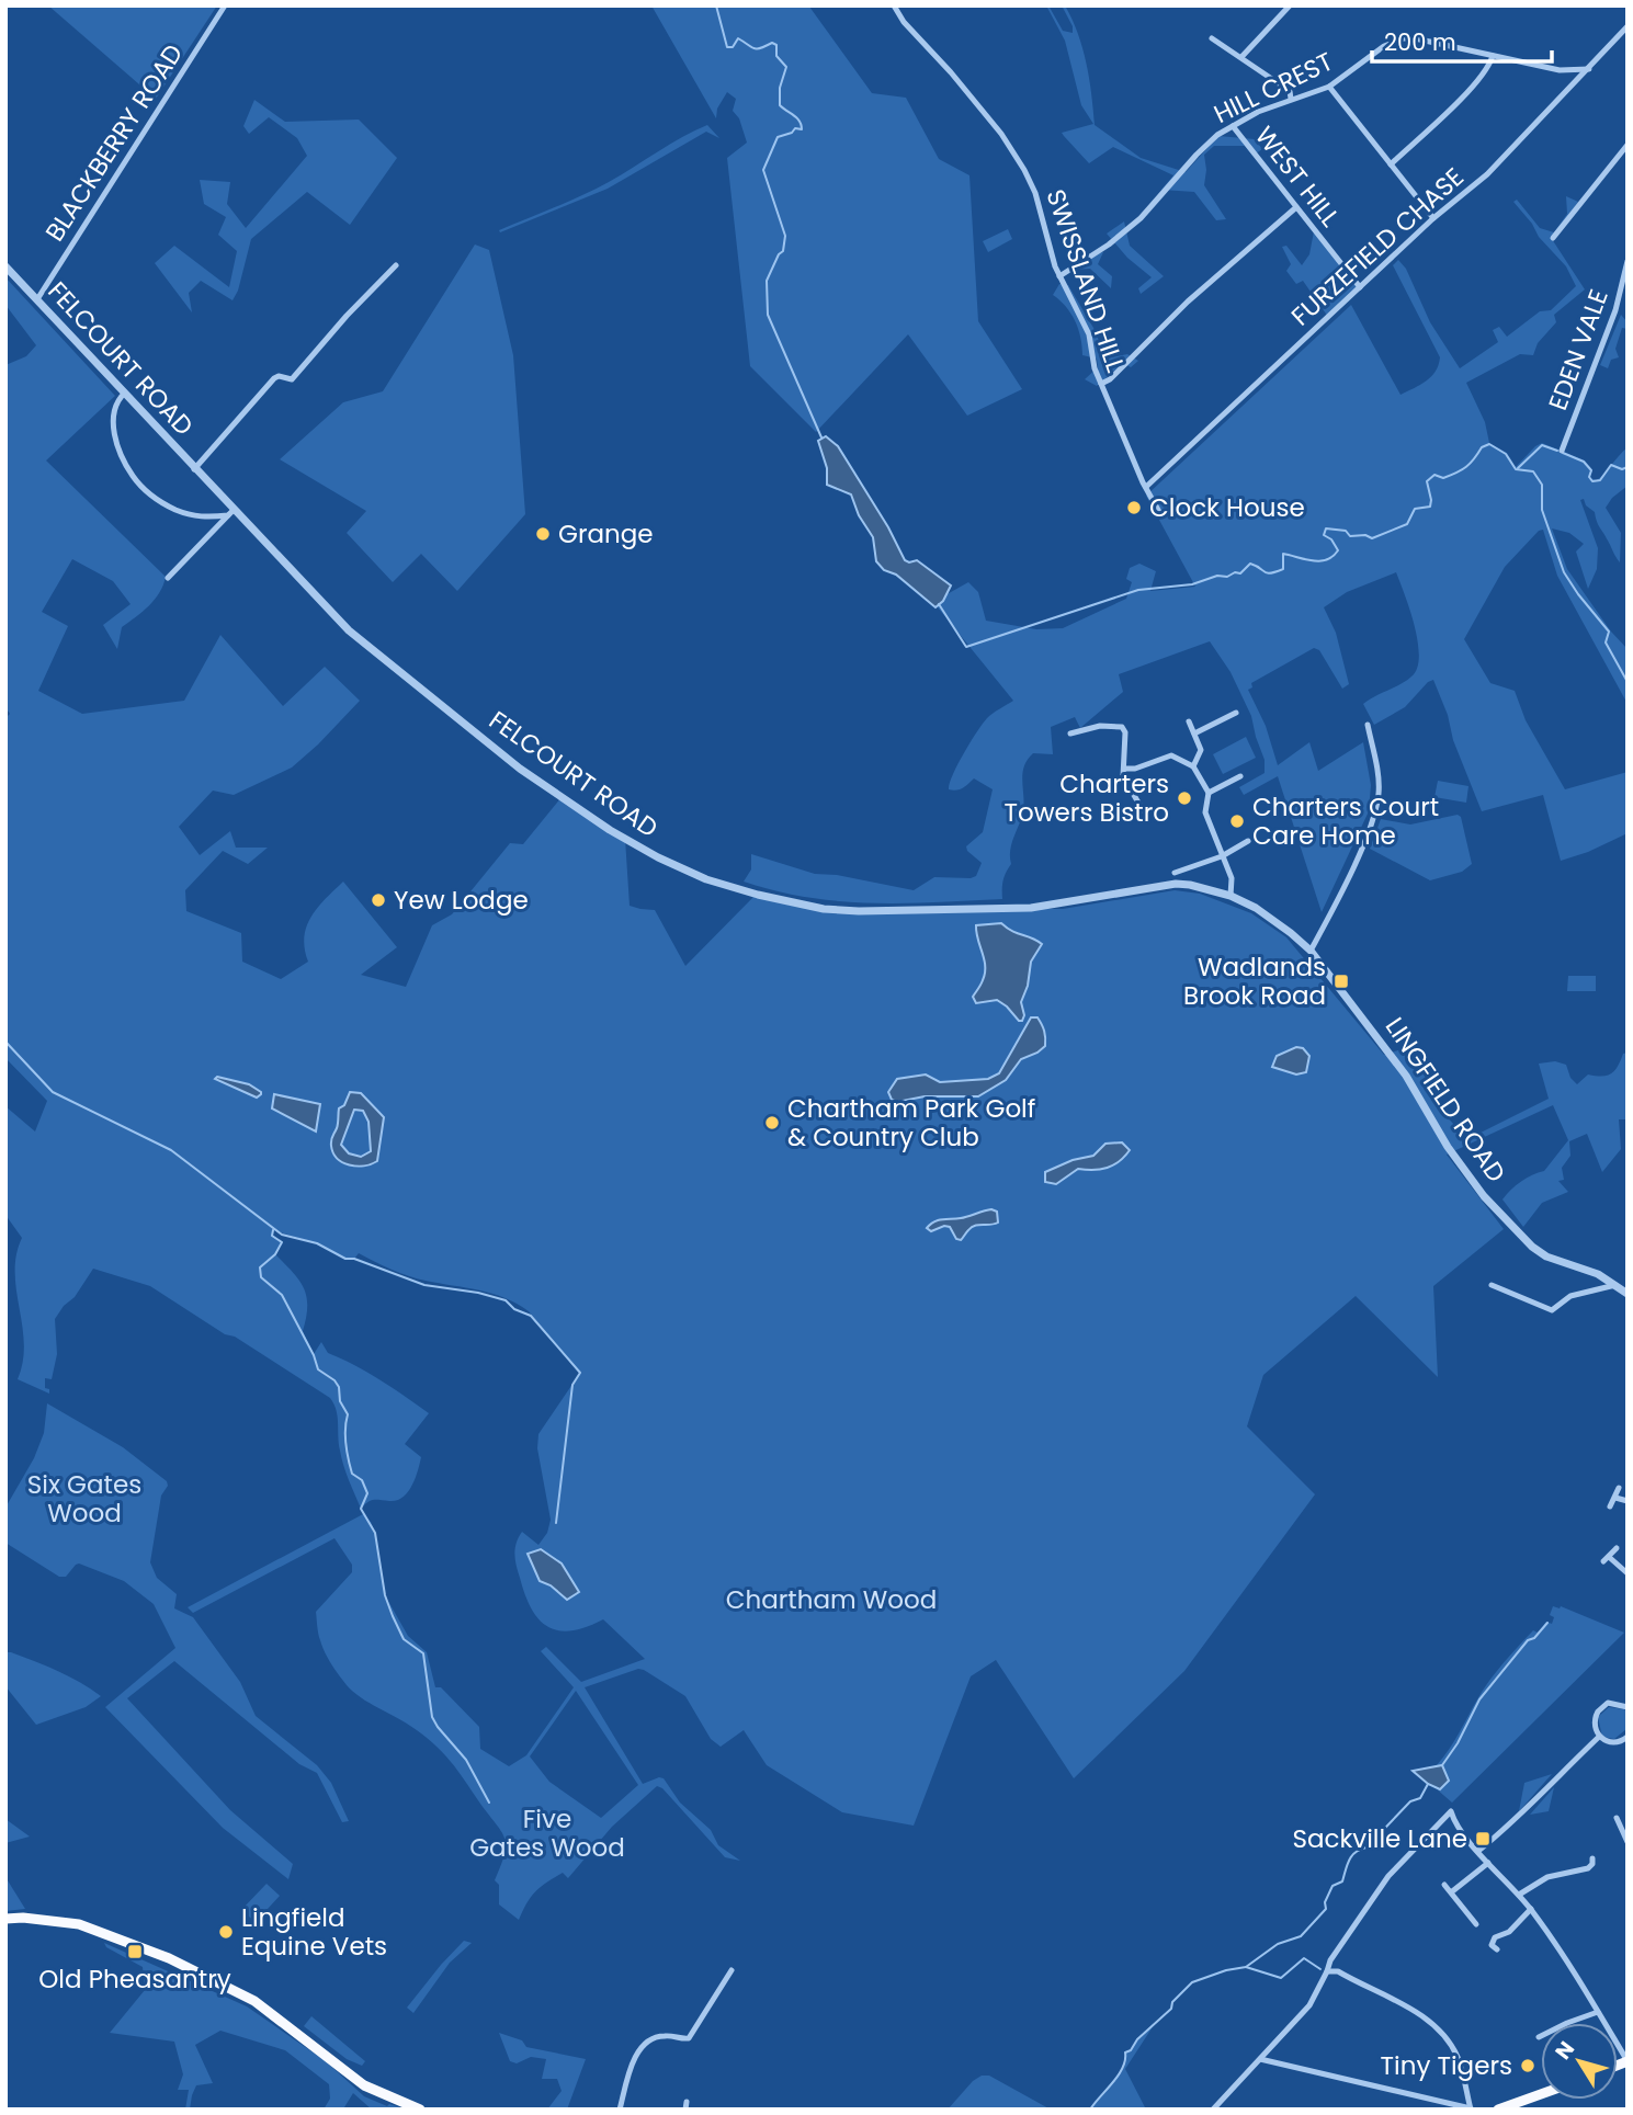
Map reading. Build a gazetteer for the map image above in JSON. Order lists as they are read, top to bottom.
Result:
{
  "streets": {
    "street": [
      "HILL CREST",
      "BLACKBERRY ROAD",
      "WEST HILL",
      "FURZEFIELD CHASE",
      "SWISSLAND HILL",
      "EDEN VALE",
      "FELCOURT ROAD",
      "LINGFIELD ROAD"
    ]
  },
  "crossings": [
    ["HILL CREST", "WEST HILL"],
    ["HILL CREST", "FURZEFIELD CHASE"],
    ["HILL CREST", "SWISSLAND HILL"],
    ["BLACKBERRY ROAD", "FELCOURT ROAD"],
    ["WEST HILL", "FURZEFIELD CHASE"],
    ["FURZEFIELD CHASE", "SWISSLAND HILL"],
    ["FELCOURT ROAD", "LINGFIELD ROAD"]
  ],
  "parks": ["Six Gates Wood", "Chartham Wood", "Five Gates Wood"],
  "places": {
    "other": [
      "Clock House",
      "Grange",
      "Charters Towers Bistro",
      "Charters Court Care Home",
      "Yew Lodge",
      "Chartham Park Golf & Country Club",
      "Lingfield Equine Vets",
      "Tiny Tigers"
    ],
    "transit": ["Wadlands Brook Road", "Sackville Lane", "Old Pheasantry"]
  },
  "scale_bar": "200 m",
  "north": "top left"
}
